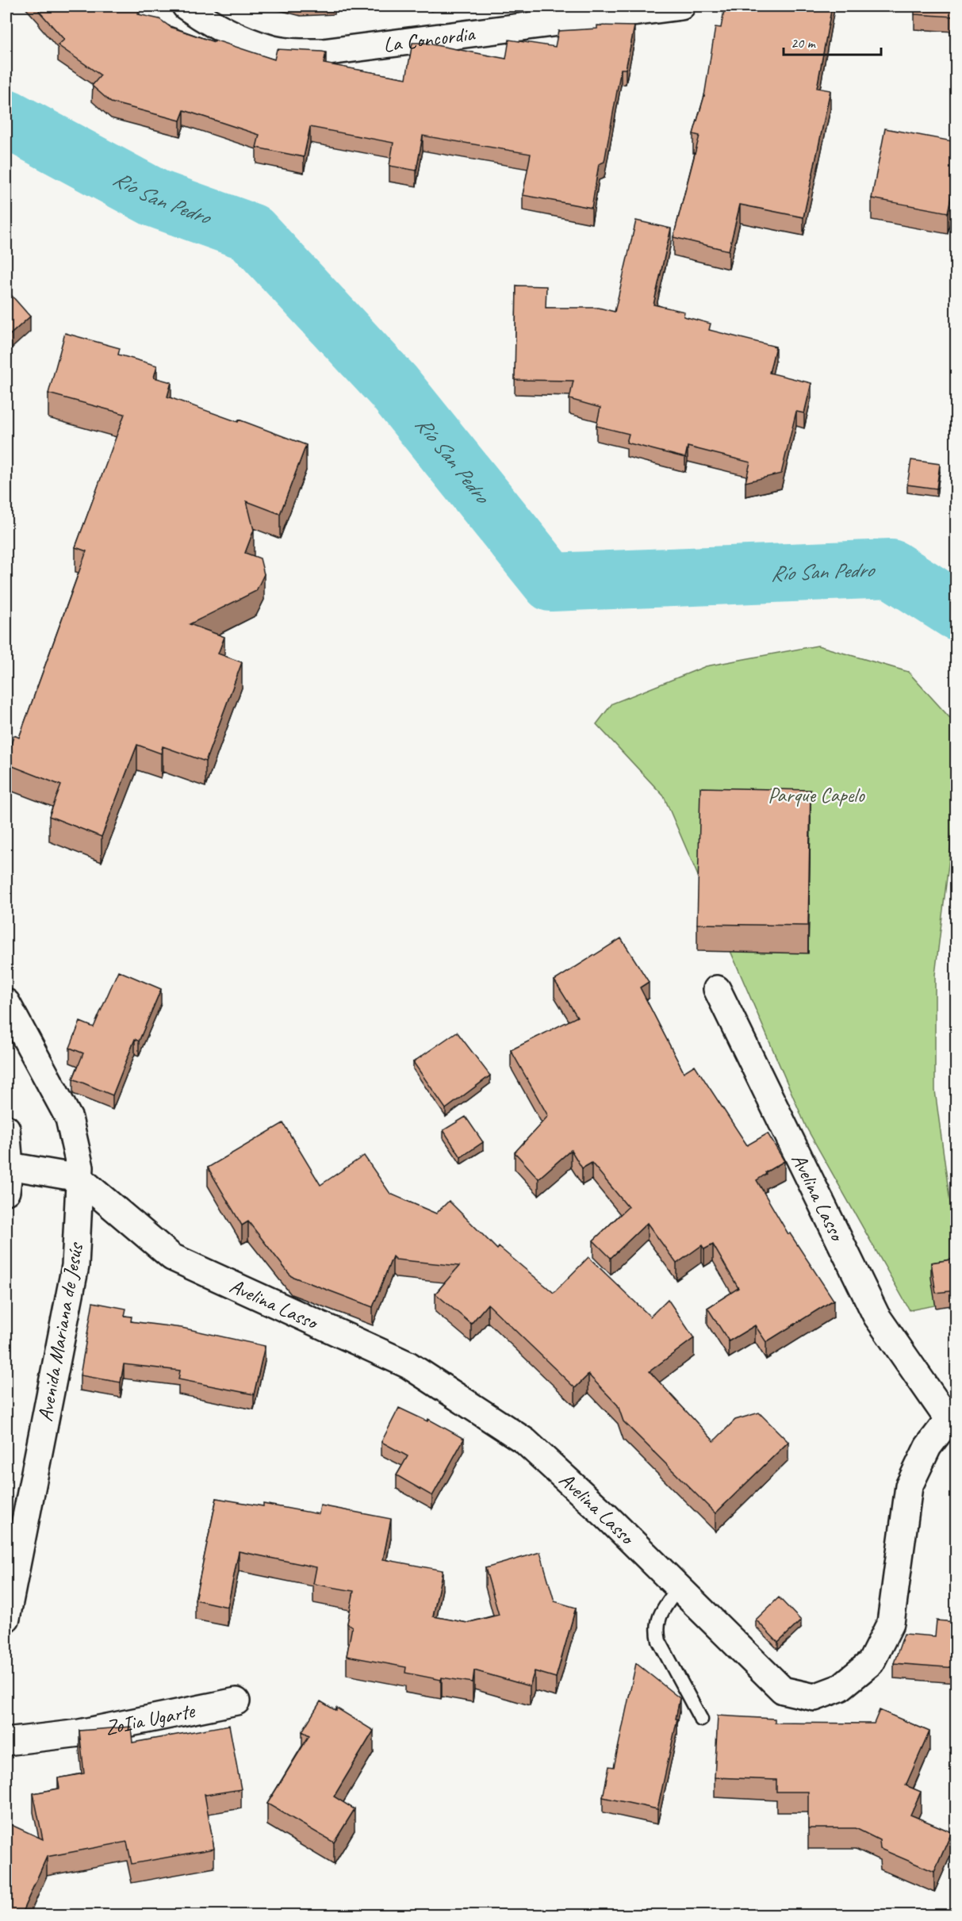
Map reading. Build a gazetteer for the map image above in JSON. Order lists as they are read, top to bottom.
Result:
{
  "streets": {
    "street": [
      "La Concordia",
      "Avelina Lasso",
      "Avenida Mariana de Jesús",
      "ZoIia Ugarte"
    ]
  },
  "crossings": [
    ["Avelina Lasso", "Avenida Mariana de Jesús"]
  ],
  "water": ["Río San Pedro"],
  "parks": ["Parque Capelo"],
  "scale_bar": "20 m"
}
